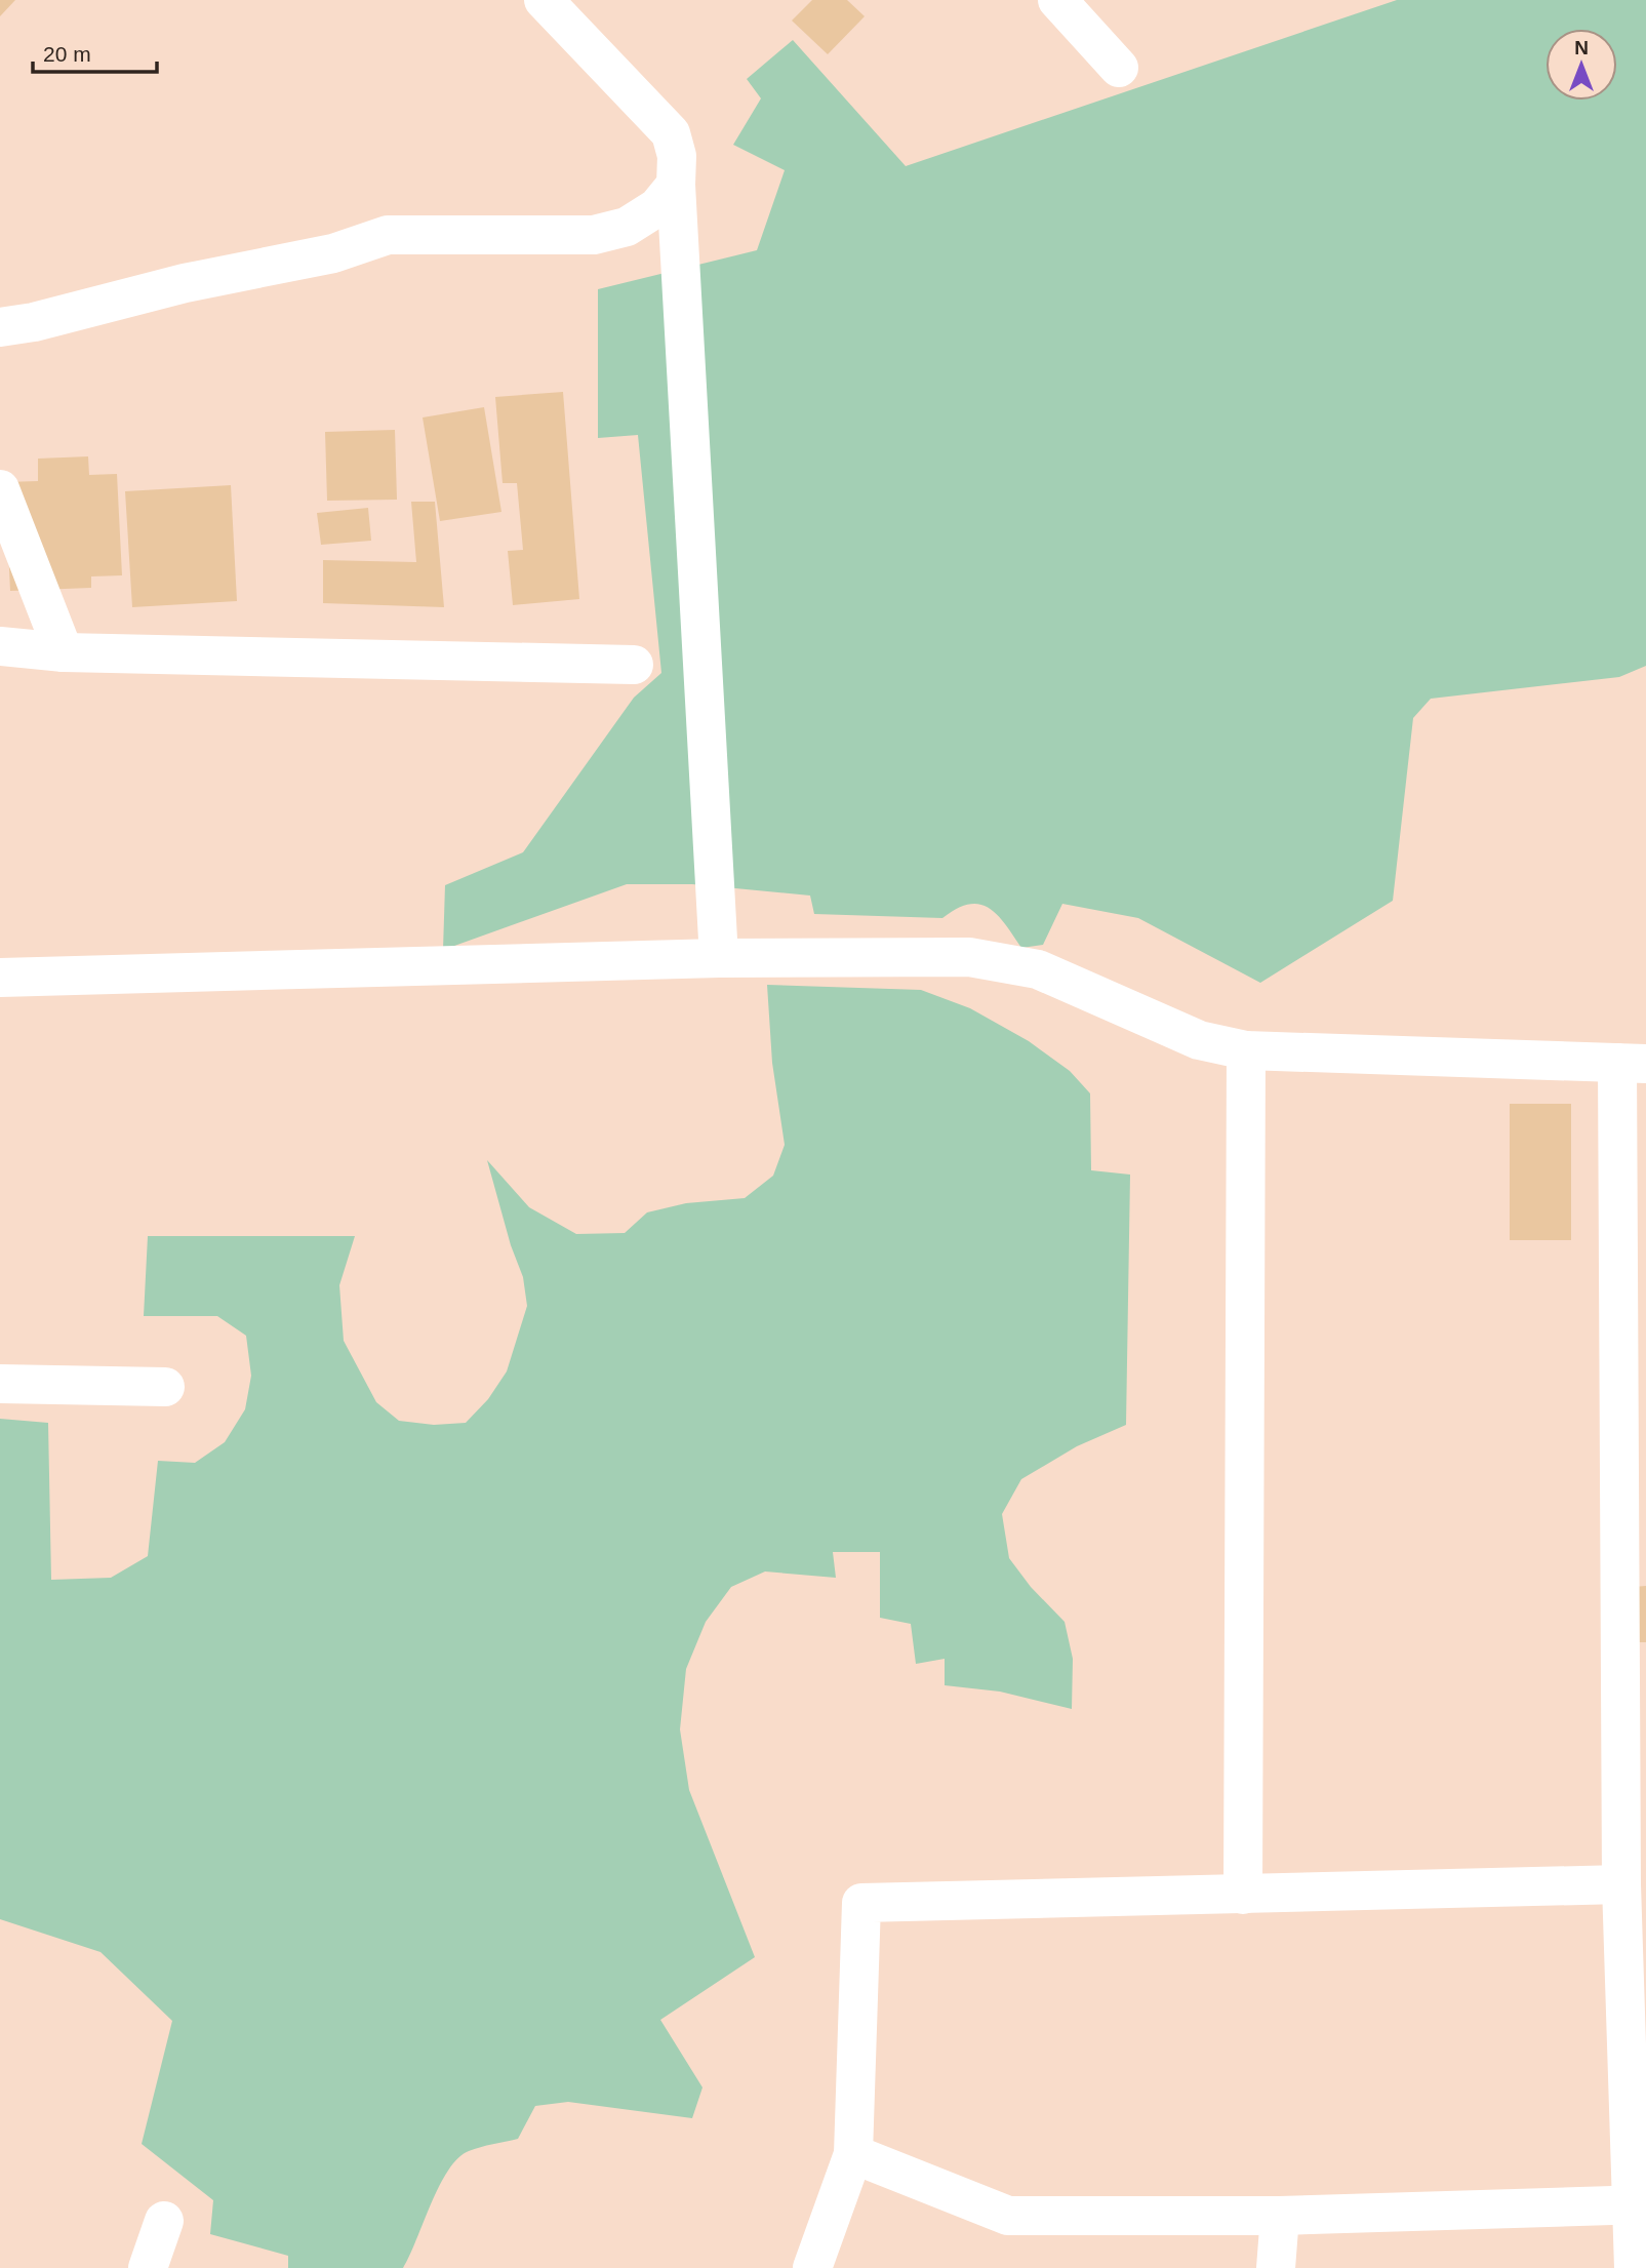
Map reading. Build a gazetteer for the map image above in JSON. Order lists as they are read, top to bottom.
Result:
{
  "scale_bar": "20 m",
  "north": "top"
}
